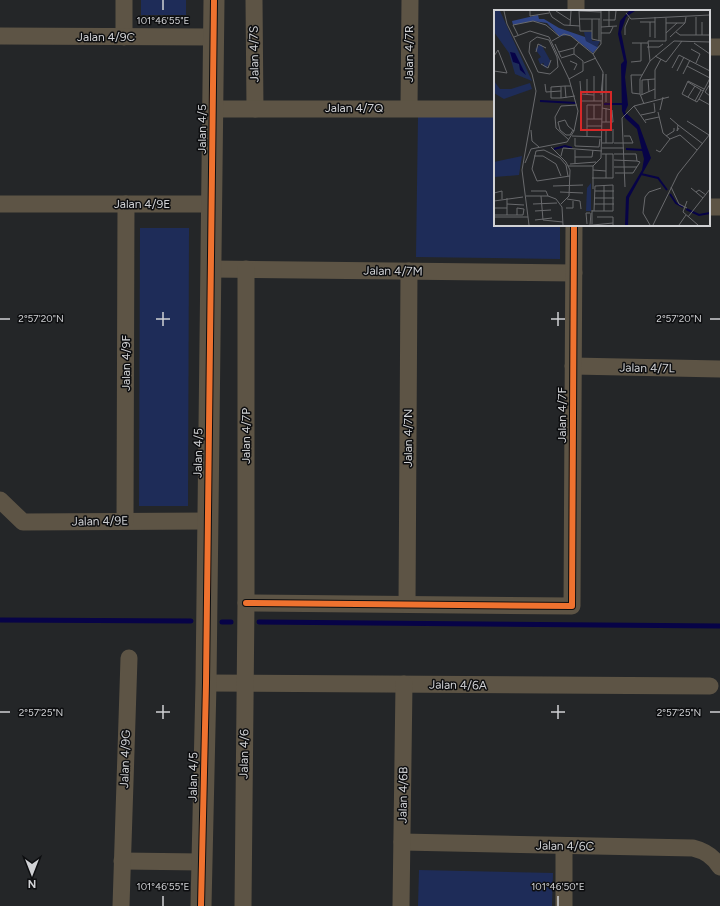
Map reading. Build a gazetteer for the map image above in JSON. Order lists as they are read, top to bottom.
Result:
{
  "streets": {
    "street": [
      "Jalan 4/9C",
      "Jalan 4/7S",
      "Jalan 4/7R",
      "Jalan 4/7Q",
      "Jalan 4/5",
      "Jalan 4/9E",
      "Jalan 4/7M",
      "Jalan 4/9F",
      "Jalan 4/7L",
      "Jalan 4/7F",
      "Jalan 4/7P",
      "Jalan 4/7N",
      "Jalan 4/6A",
      "Jalan 4/6",
      "Jalan 4/9G",
      "Jalan 4/6B",
      "Jalan 4/6C"
    ]
  },
  "crossings": [
    ["Jalan 4/9C", "Jalan 4/5"],
    ["Jalan 4/7S", "Jalan 4/7Q"],
    ["Jalan 4/7R", "Jalan 4/7Q"],
    ["Jalan 4/7Q", "Jalan 4/5"],
    ["Jalan 4/5", "Jalan 4/9E"],
    ["Jalan 4/5", "Jalan 4/7M"],
    ["Jalan 4/5", "Jalan 4/6A"],
    ["Jalan 4/9E", "Jalan 4/9F"],
    ["Jalan 4/7M", "Jalan 4/7F"],
    ["Jalan 4/7M", "Jalan 4/7P"],
    ["Jalan 4/7M", "Jalan 4/7N"],
    ["Jalan 4/7L", "Jalan 4/7F"],
    ["Jalan 4/7F", "Jalan 4/7N"],
    ["Jalan 4/7P", "Jalan 4/6"],
    ["Jalan 4/6A", "Jalan 4/6"],
    ["Jalan 4/6A", "Jalan 4/6B"],
    ["Jalan 4/6B", "Jalan 4/6C"]
  ],
  "north": "bottom",
  "coordinates": [
    "101°46'55\"E",
    "2°57'20\"N",
    "2°57'25\"N",
    "101°46'50\"E"
  ]
}
